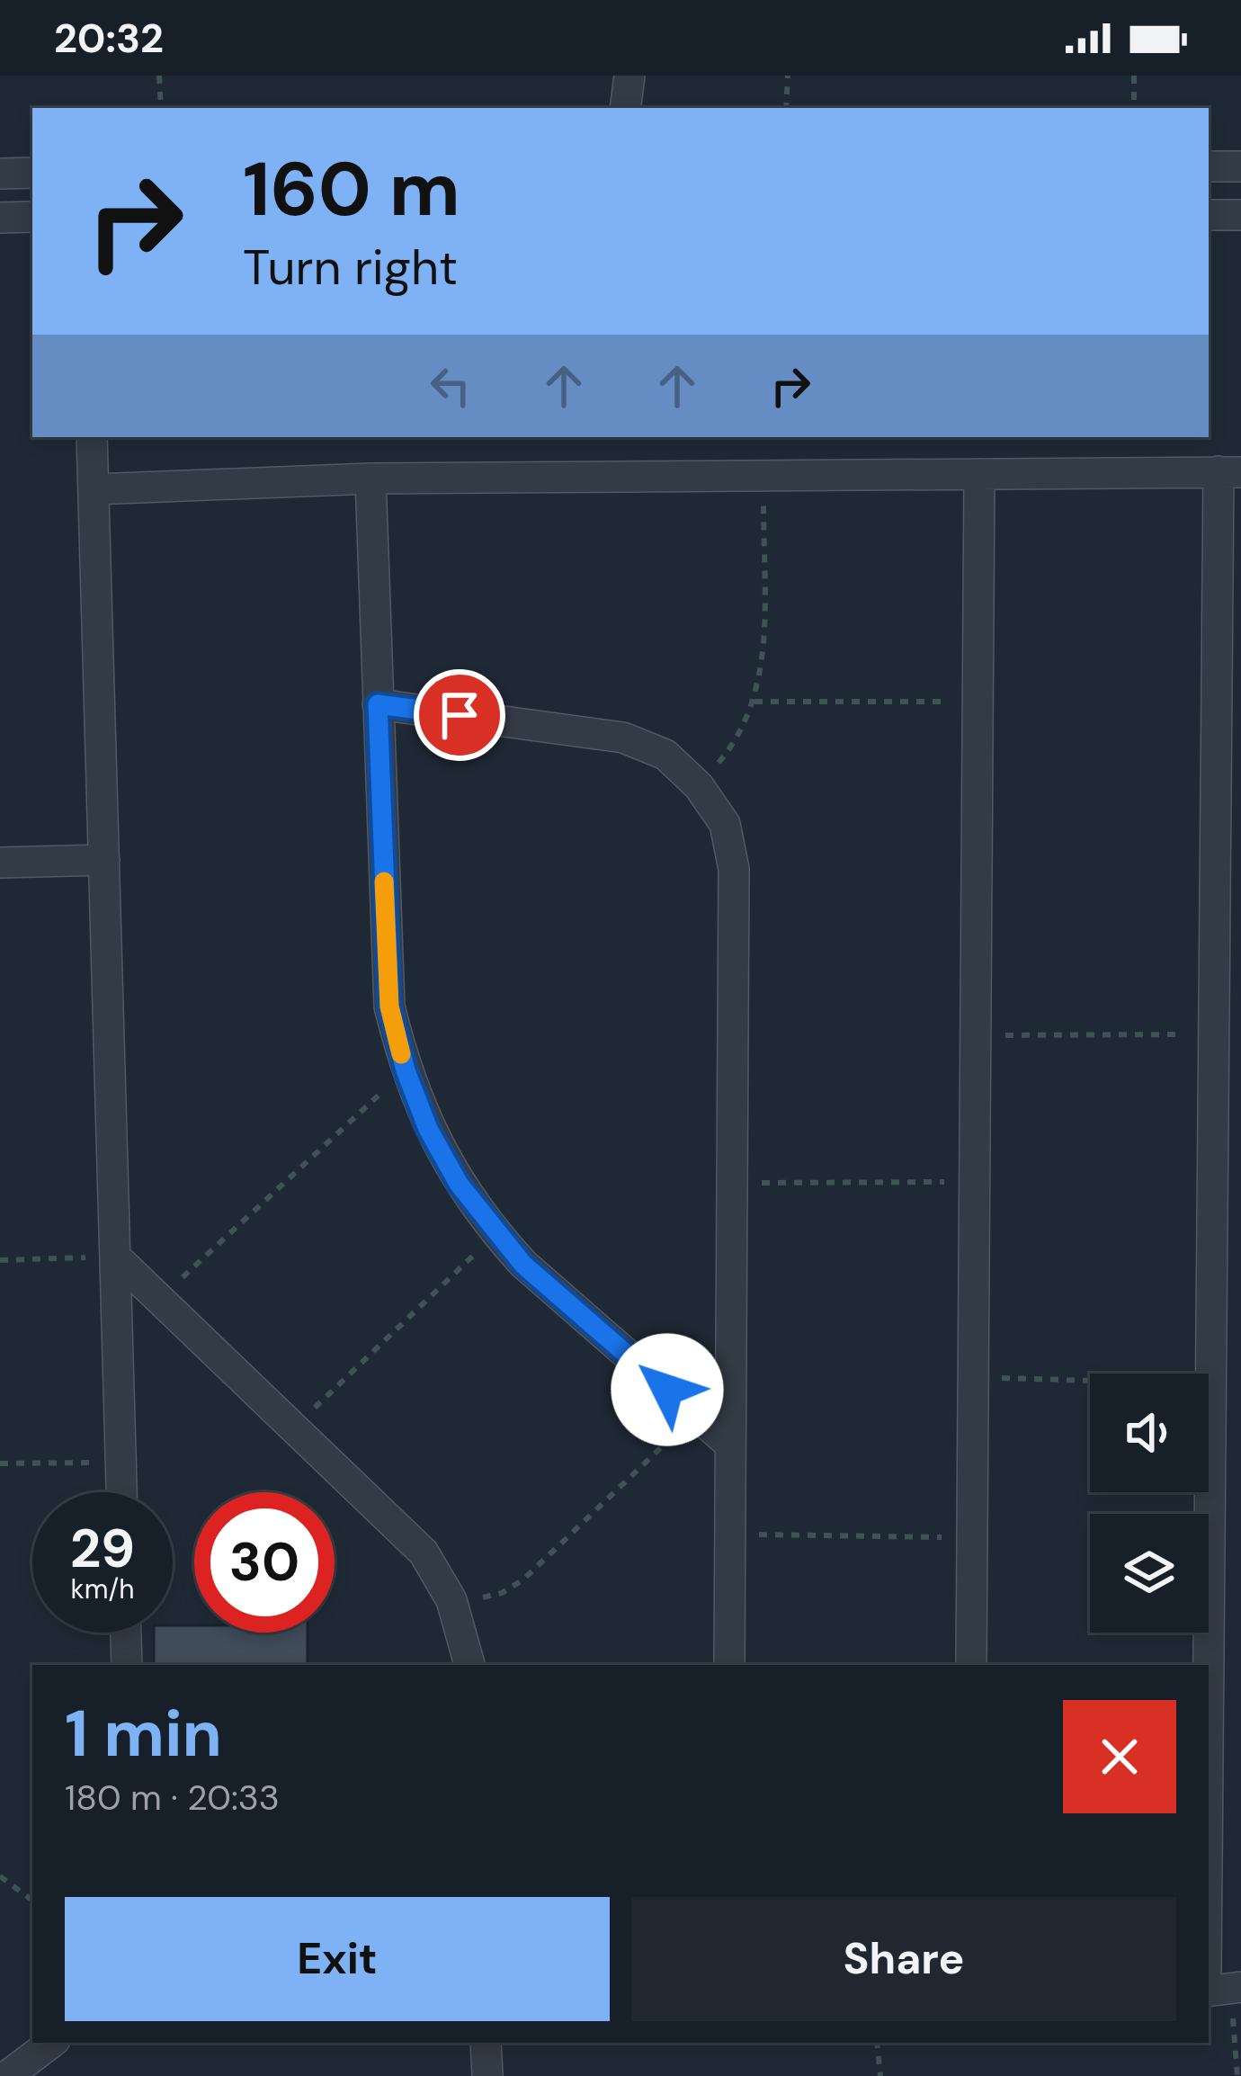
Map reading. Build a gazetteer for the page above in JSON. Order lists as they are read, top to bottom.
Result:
{
  "page": {
    "status": "20:32",
    "turn": ["160 m", "Turn right"],
    "speed": "29 km/h",
    "limit": "30",
    "heading": ["1 min", "180 m · 20:33"],
    "buttons": ["Exit", "Share"]
  }
}
